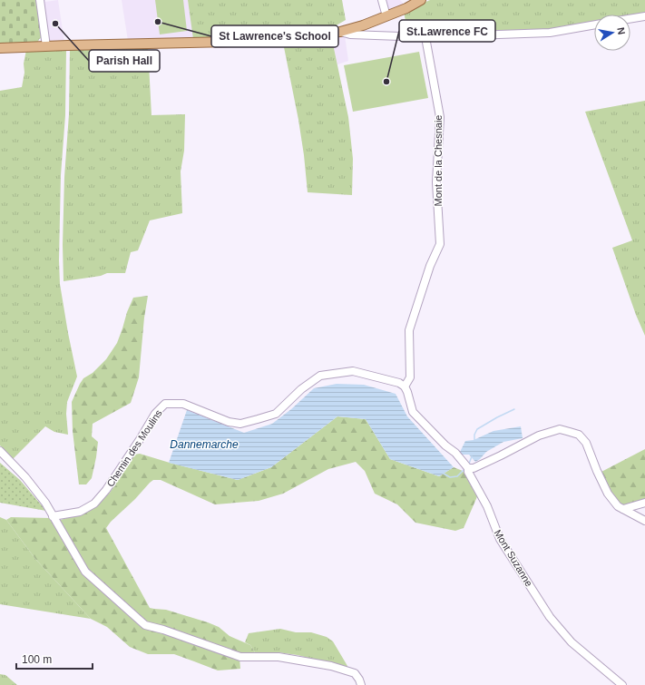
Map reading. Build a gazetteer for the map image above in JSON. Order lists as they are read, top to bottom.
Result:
{
  "streets": {
    "street": ["Mont de la Chesnaie", "Chemin des Moulins", "Mont Suzanne"]
  },
  "crossings": [
    ["Mont de la Chesnaie", "Chemin des Moulins"]
  ],
  "water": ["Dannemarche"],
  "places": ["St Lawrence's School", "Parish Hall", "St.Lawrence FC"],
  "scale_bar": "100 m",
  "north": "right"
}
